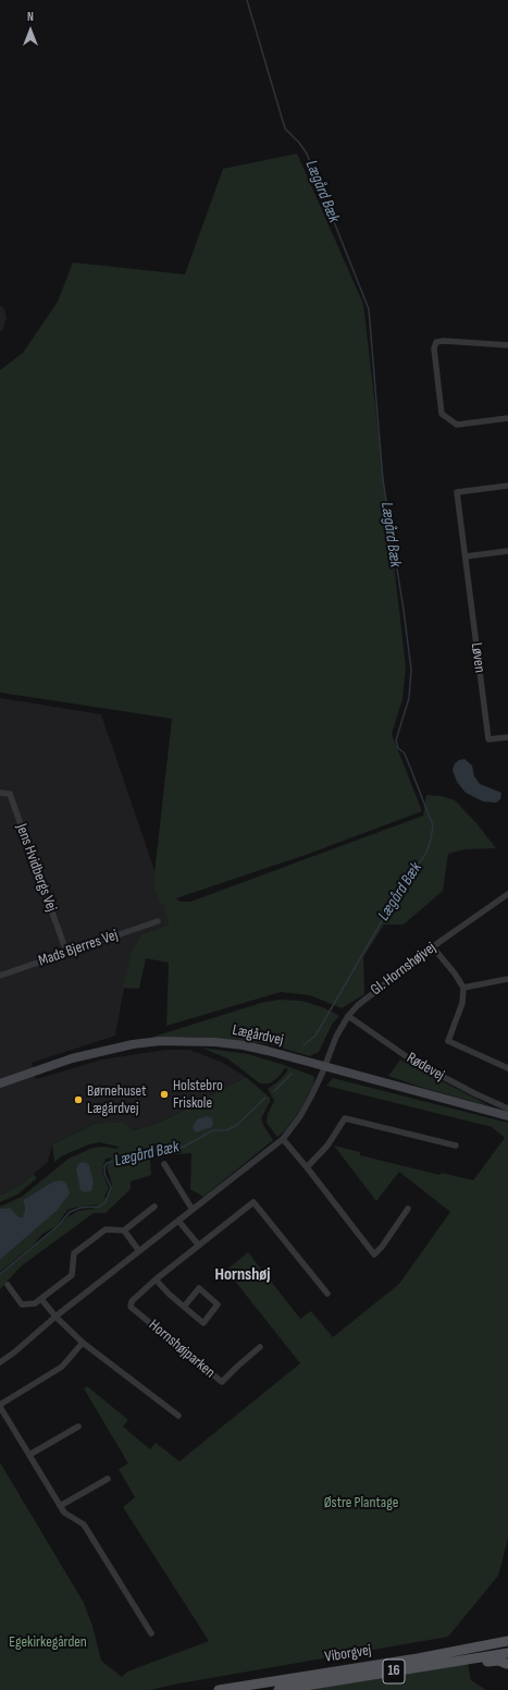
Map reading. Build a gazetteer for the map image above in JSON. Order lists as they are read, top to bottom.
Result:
{
  "streets": {
    "main road": ["Viborgvej", "16"],
    "street": [
      "Løven",
      "Jens Hvidbergs Vej",
      "Mads Bjerres Vej",
      "Gl. Hornshøjvej",
      "Lægårdvej",
      "Rødevej",
      "Hornshøjparken"
    ]
  },
  "crossings": [
    ["Jens Hvidbergs Vej", "Mads Bjerres Vej"],
    ["Gl. Hornshøjvej", "Lægårdvej"],
    ["Gl. Hornshøjvej", "Rødevej"]
  ],
  "districts": ["Hornshøj"],
  "water": ["Lægård Bæk"],
  "parks": ["Østre Plantage", "Egekirkegården"],
  "places": ["Holstebro Friskole", "Børnehuset Lægårdvej"],
  "north": "top"
}
